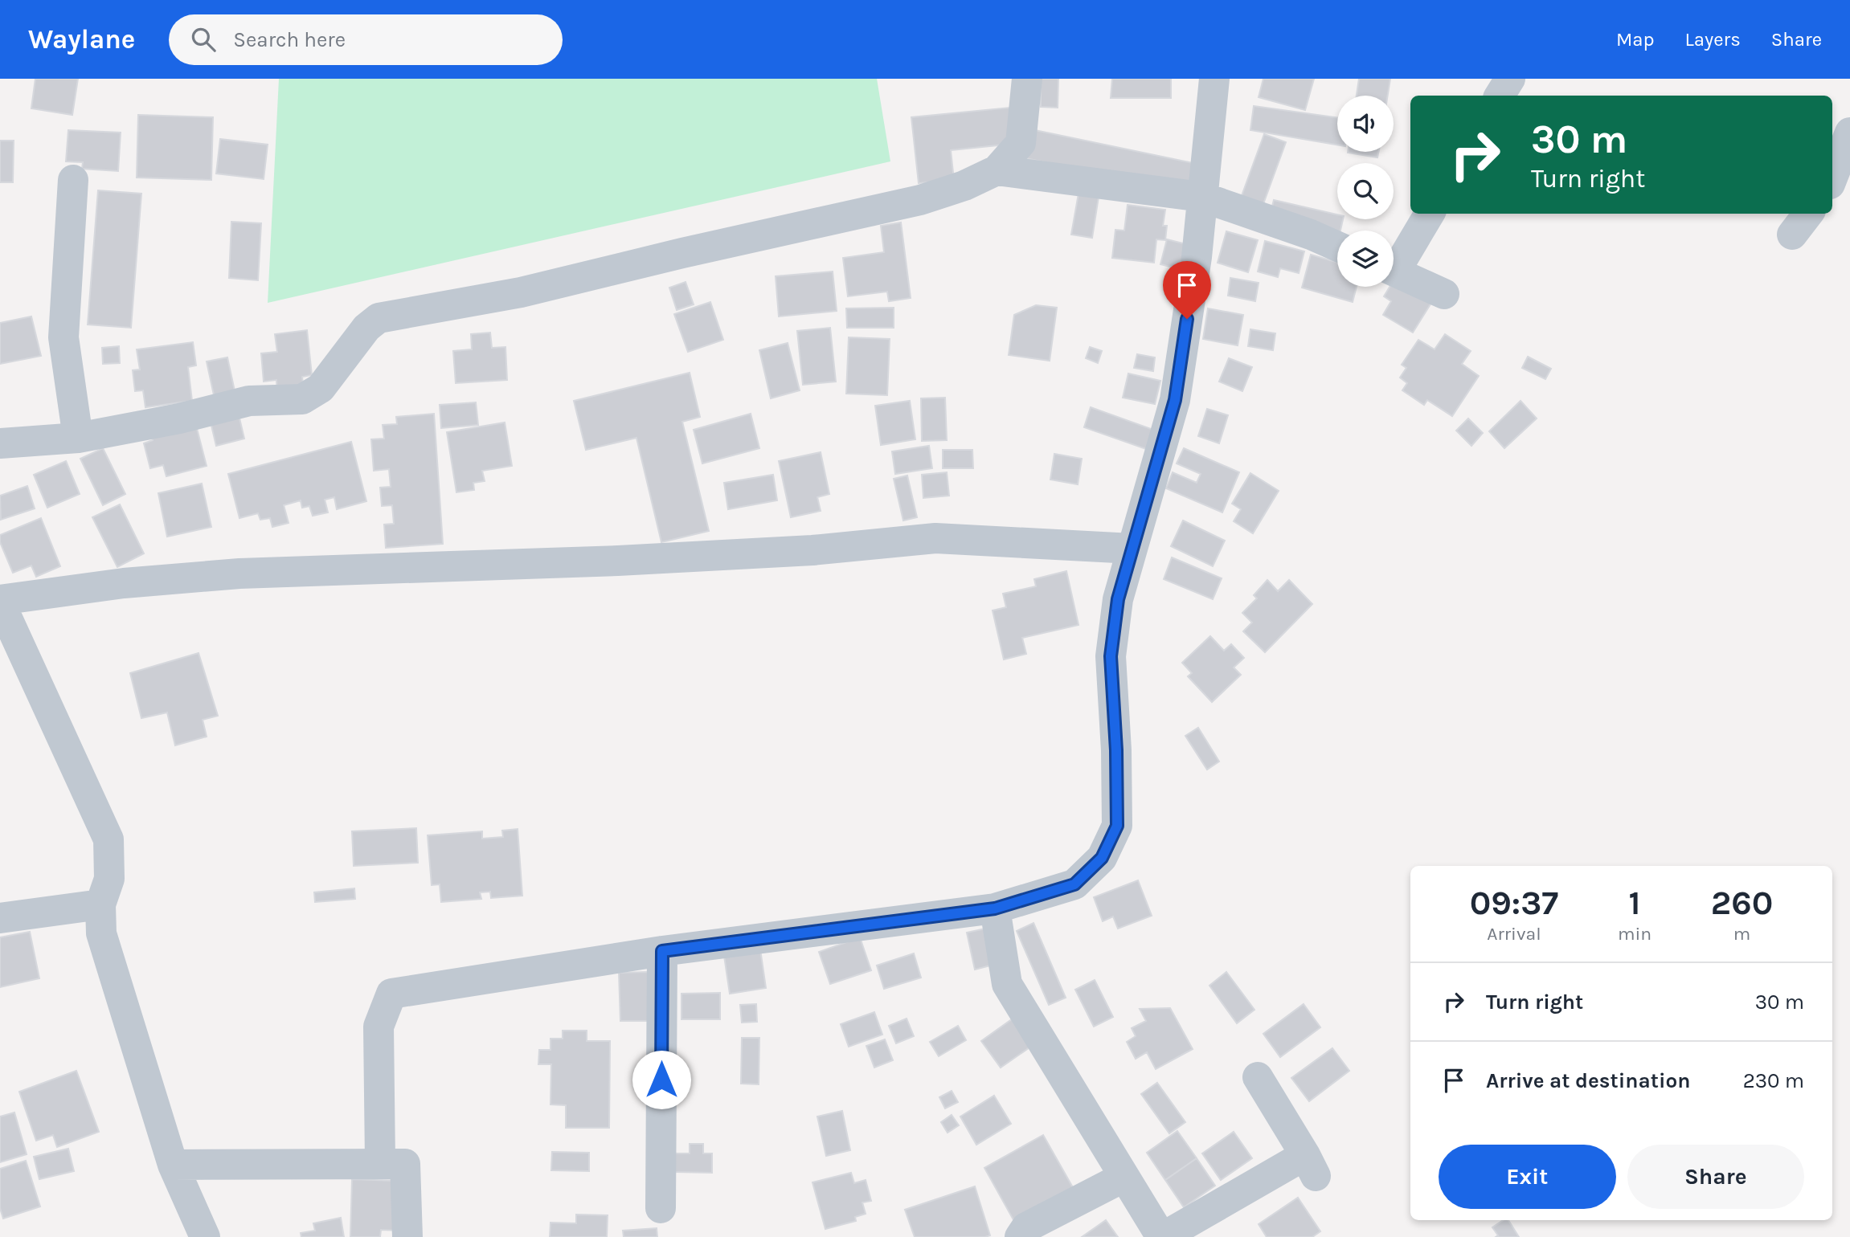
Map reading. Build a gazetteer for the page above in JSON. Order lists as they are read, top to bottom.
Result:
{
  "page": {
    "header": "Waylane",
    "search": "Search here",
    "nav": ["Map", "Layers", "Share"],
    "turn": ["30 m", "Turn right"],
    "eta": [
      "09:37",
      "Arrival",
      "1",
      "min",
      "260",
      "m"
    ],
    "list": [
      {
        "name": "Turn right",
        "value": "30 m"
      },
      {
        "name": "Arrive at destination",
        "value": "230 m"
      }
    ],
    "buttons": ["Exit", "Share"]
  }
}
